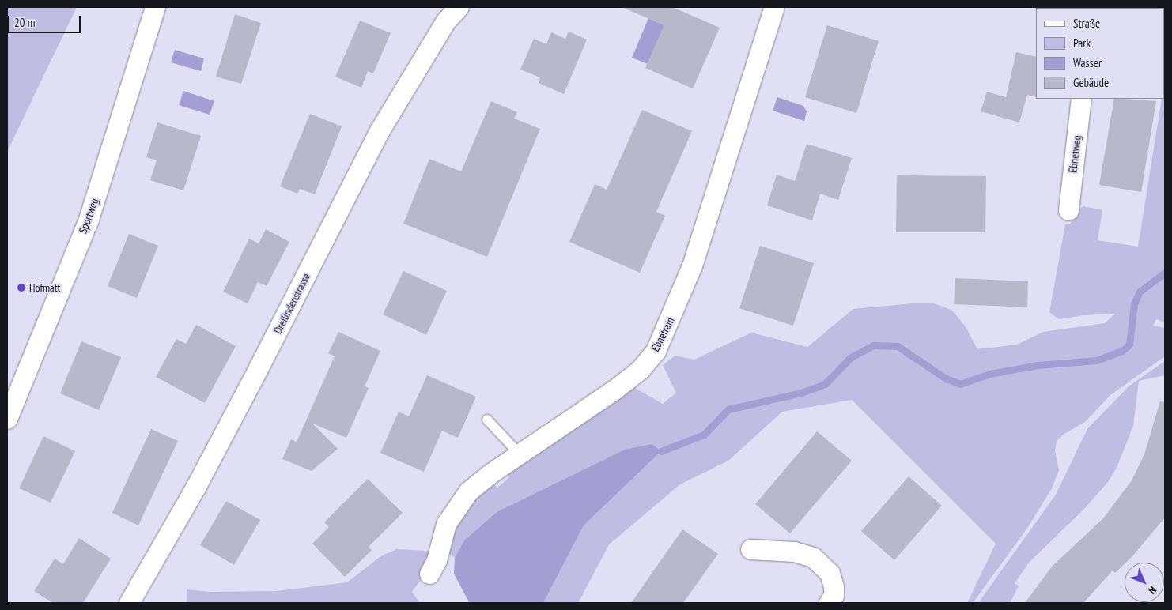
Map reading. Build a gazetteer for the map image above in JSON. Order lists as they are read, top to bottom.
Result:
{
  "streets": {
    "street": [
      "Ebnetweg",
      "Sportweg",
      "Dreilindenstrasse",
      "Ebnetrain"
    ]
  },
  "places": ["Hofmatt"],
  "legend": [
    "Straße",
    "Park",
    "Wasser",
    "Gebäude"
  ],
  "scale_bar": "20 m",
  "north": "bottom right"
}
